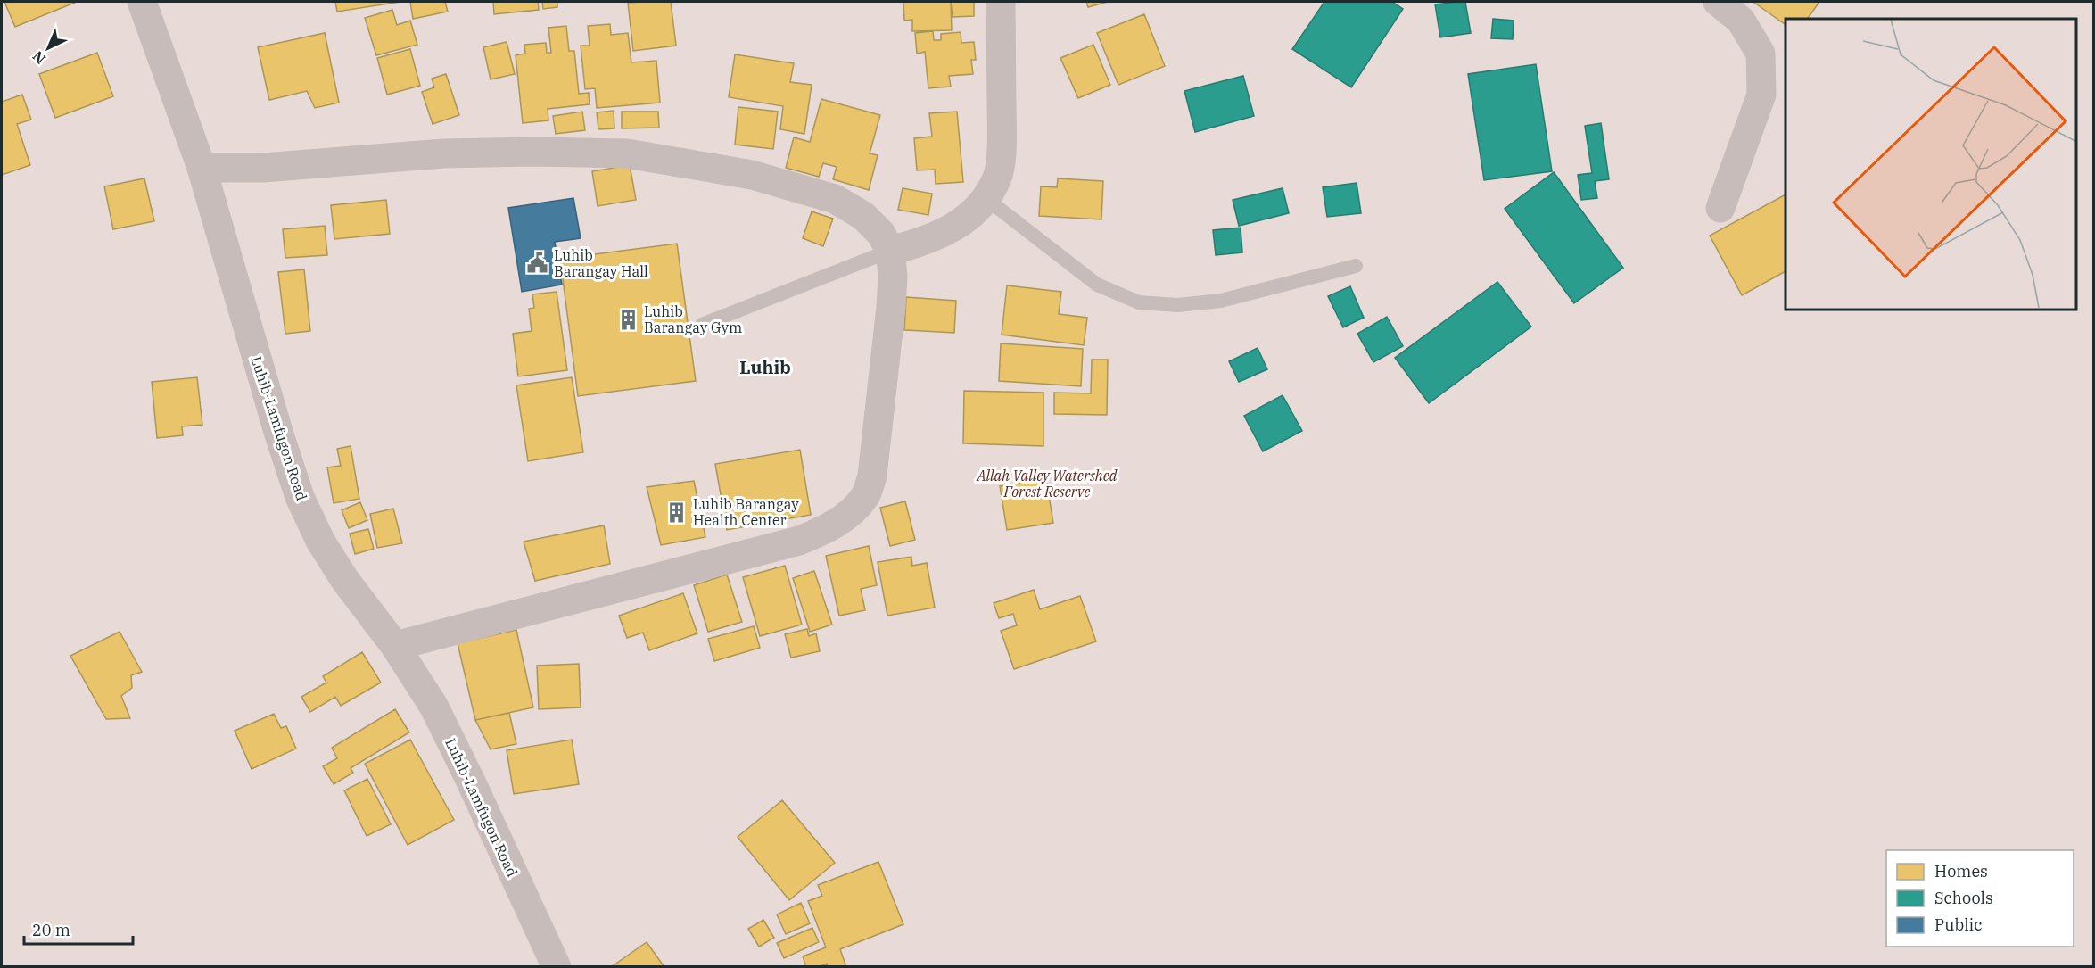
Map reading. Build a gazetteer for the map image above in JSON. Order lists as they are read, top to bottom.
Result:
{
  "streets": {
    "street": ["Luhib-Lamfugon Road"]
  },
  "districts": ["Luhib"],
  "parks": ["Allah Valley Watershed Forest Reserve"],
  "places": {
    "public building": ["Luhib Barangay Hall"],
    "building": ["Luhib Barangay Gym", "Luhib Barangay Health Center"]
  },
  "legend": ["Homes", "Schools", "Public"],
  "scale_bar": "20 m",
  "north": "bottom left"
}
